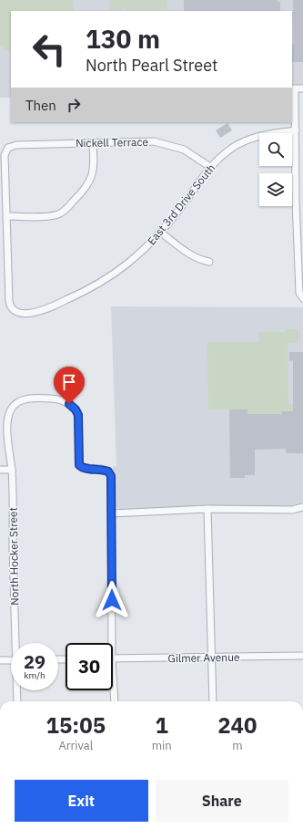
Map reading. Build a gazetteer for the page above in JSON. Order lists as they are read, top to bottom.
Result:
{
  "streets": {
    "street": [
      "Nickell Terrace",
      "East 3rd Drive South",
      "North Hocker Street",
      "Gilmer Avenue"
    ]
  },
  "crossings": [
    ["Nickell Terrace", "East 3rd Drive South"]
  ],
  "page": {
    "turn": ["130 m", "North Pearl Street"],
    "then": "Then",
    "speed": "29 km/h",
    "limit": "30",
    "eta": [
      "15:05",
      "Arrival",
      "1",
      "min",
      "240",
      "m"
    ],
    "buttons": ["Exit", "Share"]
  }
}
